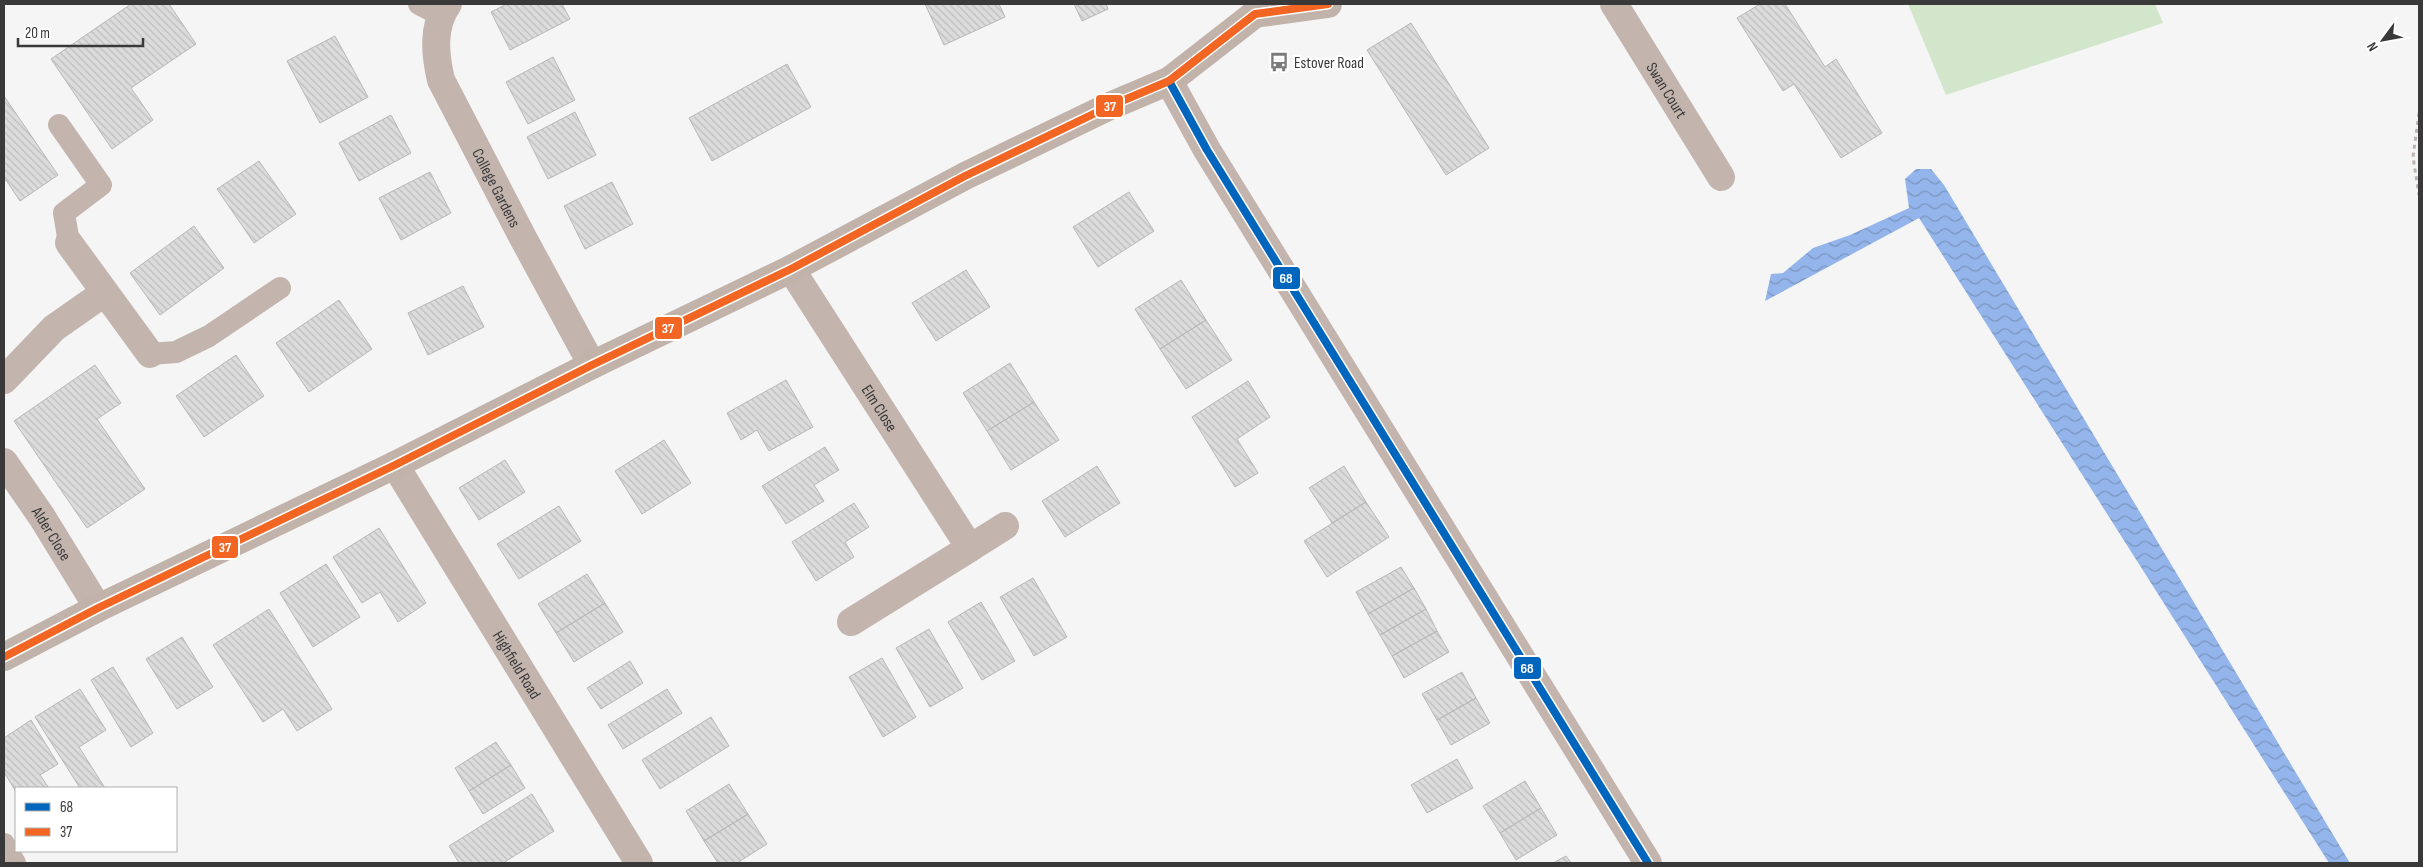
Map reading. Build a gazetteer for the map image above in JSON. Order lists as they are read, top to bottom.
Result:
{
  "streets": {
    "street": [
      "Swan Court",
      "College Gardens",
      "Elm Close",
      "Alder Close",
      "Highfield Road"
    ]
  },
  "places": {
    "bus stop": ["Estover Road"]
  },
  "lines": ["transit line 37", "transit line 68"],
  "legend": ["68", "37"],
  "scale_bar": "20 m",
  "north": "bottom left"
}
